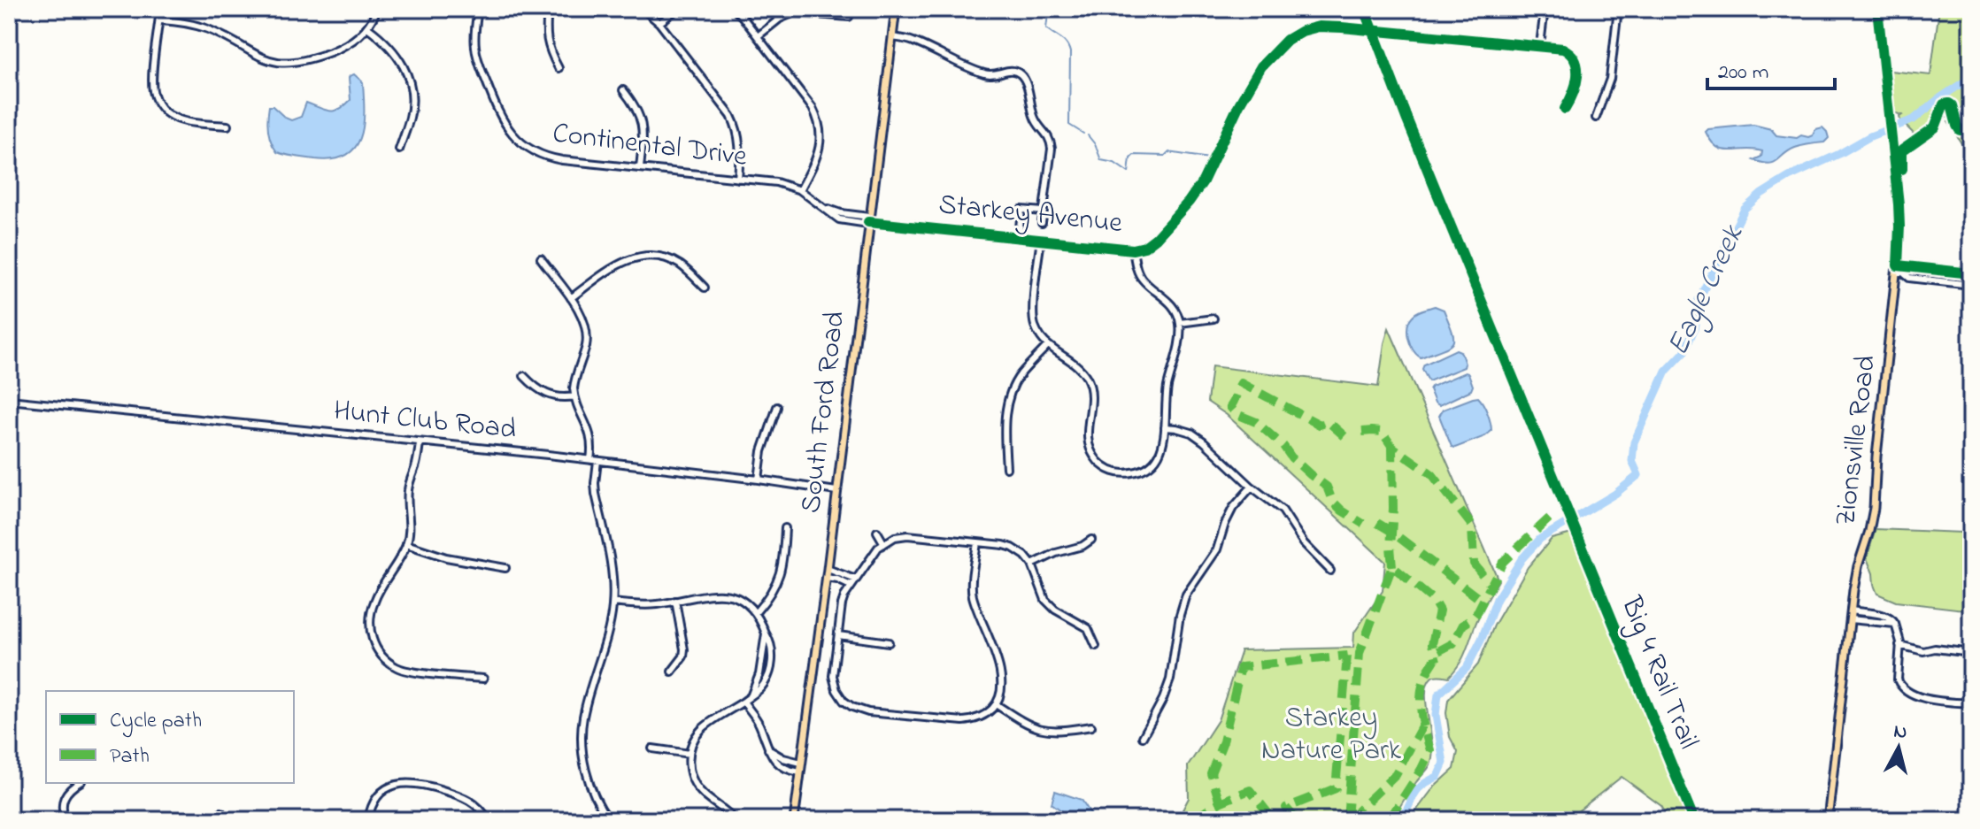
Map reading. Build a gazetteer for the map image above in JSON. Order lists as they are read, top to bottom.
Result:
{
  "streets": {
    "main road": ["South Ford Road", "Zionsville Road"],
    "street": ["Continental Drive", "Starkey Avenue", "Hunt Club Road"],
    "cycle path": ["Big 4 Rail Trail"]
  },
  "crossings": [
    ["Continental Drive", "Starkey Avenue"],
    ["Starkey Avenue", "South Ford Road"],
    ["South Ford Road", "Hunt Club Road"]
  ],
  "water": ["Eagle Creek"],
  "parks": ["Starkey Nature Park"],
  "legend": ["Cycle path", "Path"],
  "scale_bar": "200 m",
  "north": "top"
}
